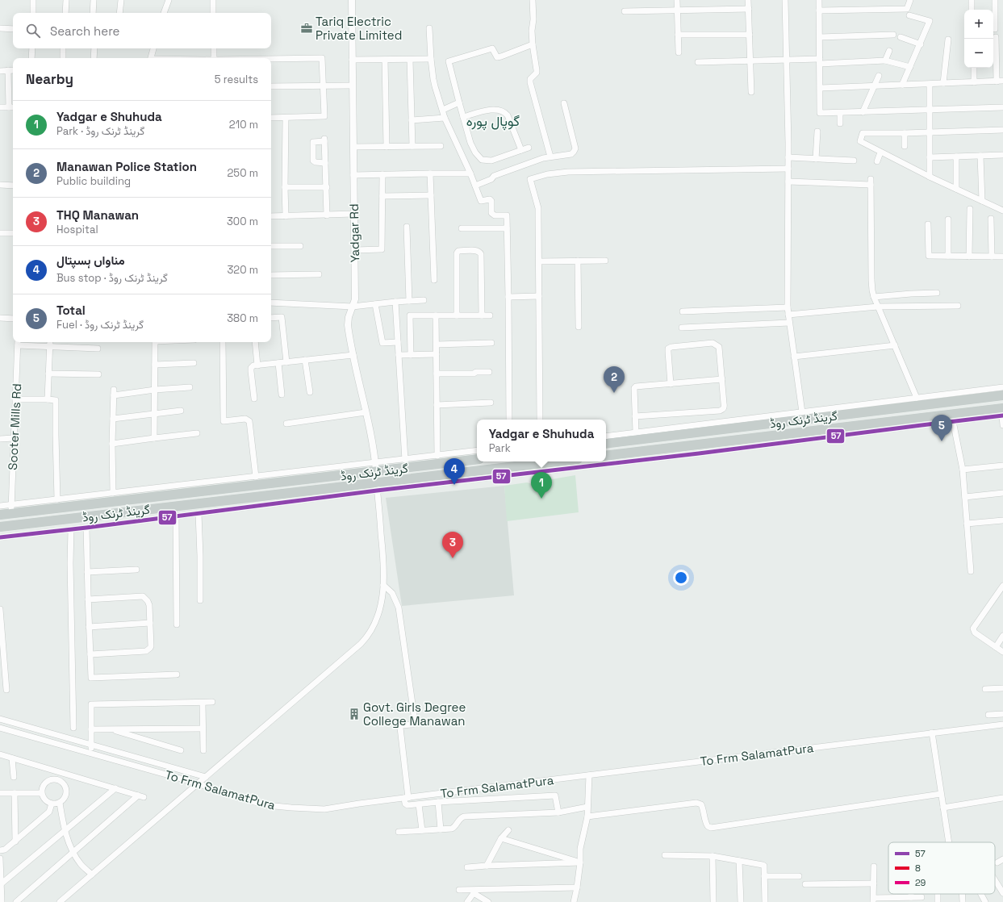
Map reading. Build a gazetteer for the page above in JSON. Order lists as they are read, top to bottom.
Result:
{
  "streets": {
    "highway": ["گرینڈ ٹرنک روڈ"],
    "street": ["Yadgar Rd", "Sooter Mills Rd", "To Frm SalamatPura"]
  },
  "crossings": [
    ["Yadgar Rd", "گرینڈ ٹرنک روڈ"],
    ["گرینڈ ٹرنک روڈ", "Sooter Mills Rd"]
  ],
  "districts": ["گوپال پورہ"],
  "places": {
    "office": ["Tariq Electric Private Limited"],
    "building": ["Govt. Girls Degree College Manawan"]
  },
  "lines": ["transit line 57"],
  "legend": ["57", "8", "29"],
  "page": {
    "map_buttons": ["+", "−"],
    "search": "Search here",
    "heading": ["Nearby", "5 results"],
    "list": [
      {
        "mark": "1",
        "name": "Yadgar e Shuhuda",
        "note": "Park · گرینڈ ٹرنک روڈ",
        "value": "210 m"
      },
      {
        "mark": "2",
        "name": "Manawan Police Station",
        "note": "Public building",
        "value": "250 m"
      },
      {
        "mark": "3",
        "name": "THQ Manawan",
        "note": "Hospital",
        "value": "300 m"
      },
      {
        "mark": "4",
        "name": "مناواں ہسپتال",
        "note": "Bus stop · گرینڈ ٹرنک روڈ",
        "value": "320 m"
      },
      {
        "mark": "5",
        "name": "Total",
        "note": "Fuel · گرینڈ ٹرنک روڈ",
        "value": "380 m"
      }
    ],
    "pins": [
      "2",
      "5",
      "4",
      "1",
      "3"
    ],
    "popup": ["Yadgar e Shuhuda", "Park"]
  }
}
